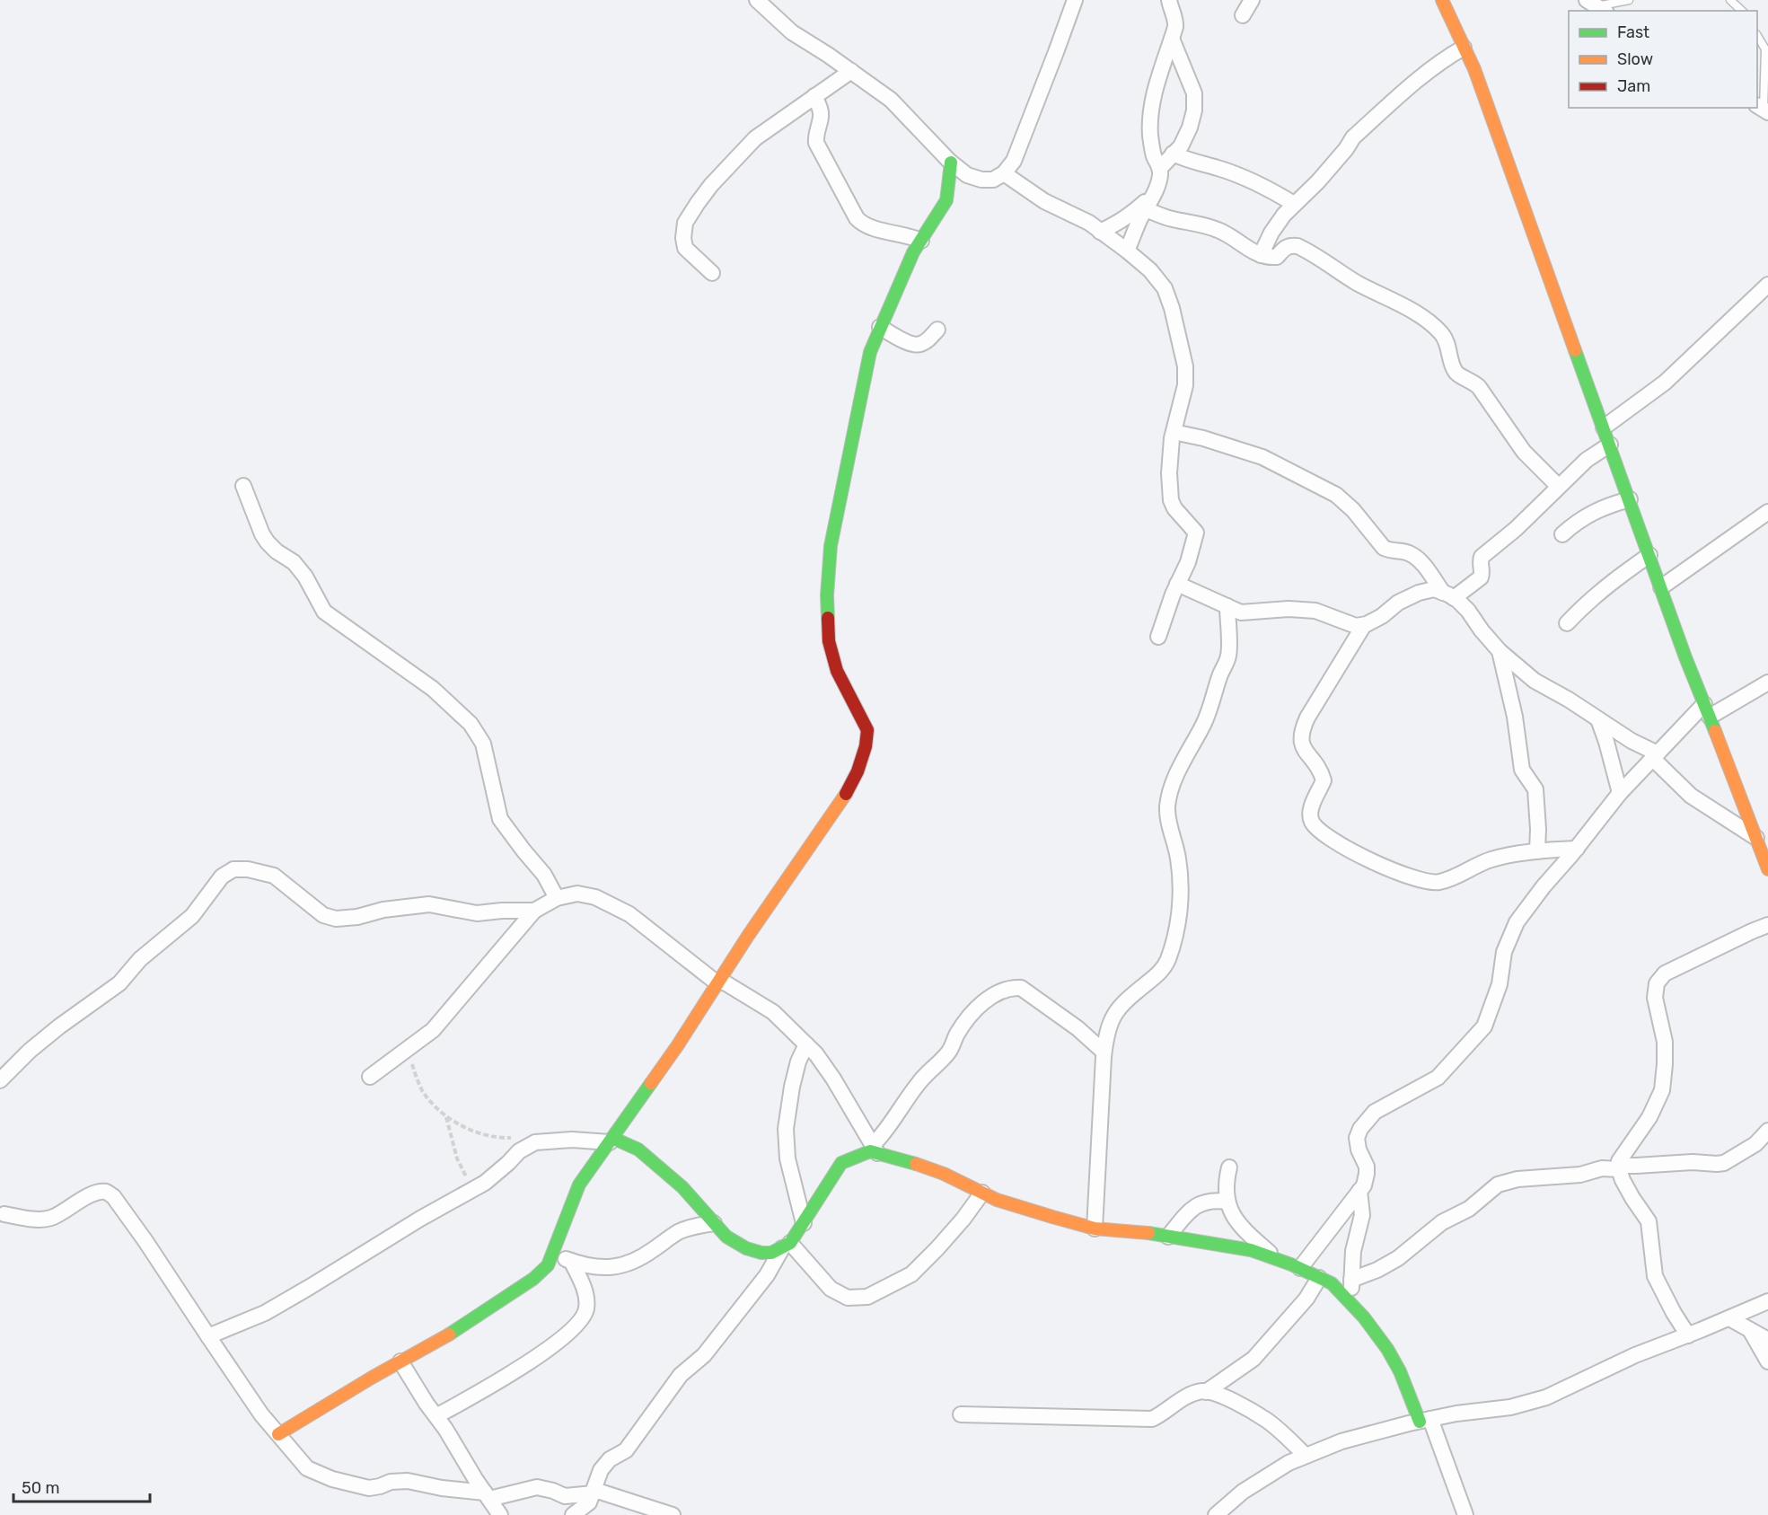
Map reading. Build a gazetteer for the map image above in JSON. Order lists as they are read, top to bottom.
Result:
{
  "legend": ["Fast", "Slow", "Jam"],
  "scale_bar": "50 m"
}
